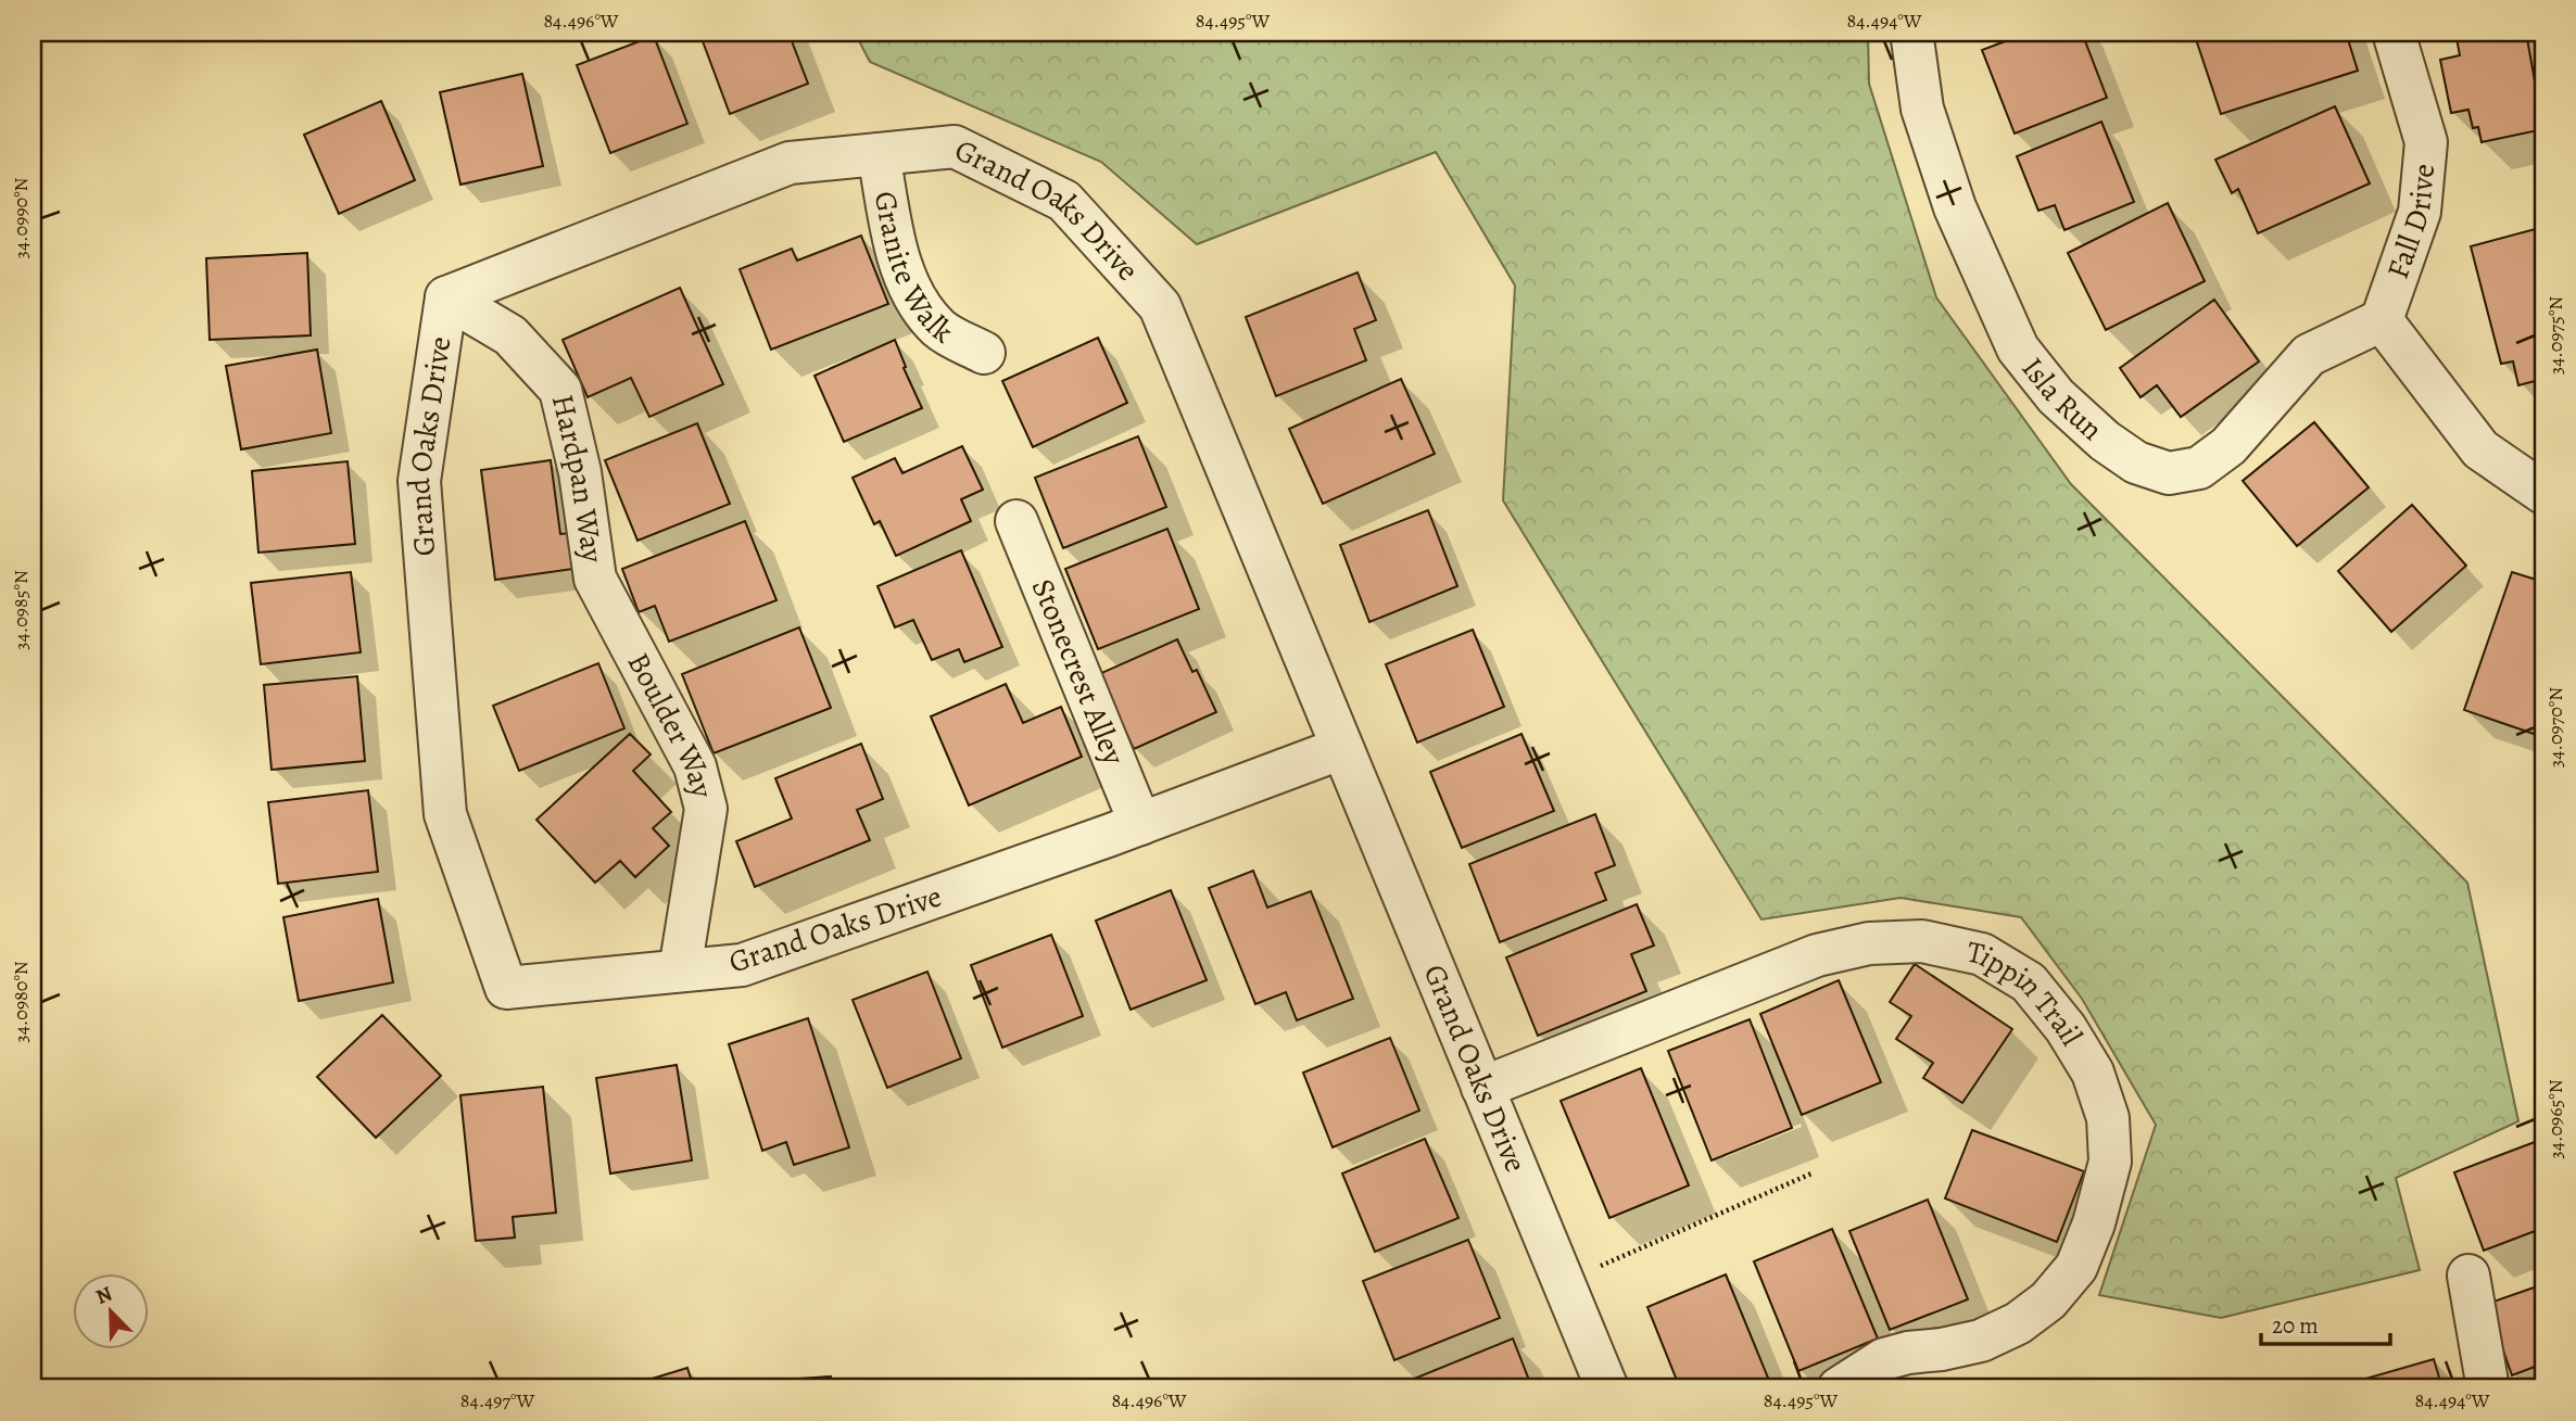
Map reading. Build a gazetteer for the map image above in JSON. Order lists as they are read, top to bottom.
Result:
{
  "streets": {
    "street": [
      "Grand Oaks Drive",
      "Fall Drive",
      "Granite Walk",
      "Isla Run",
      "Hardpan Way",
      "Stonecrest Alley",
      "Boulder Way",
      "Tippin Trail"
    ]
  },
  "crossings": [
    ["Grand Oaks Drive", "Granite Walk"],
    ["Grand Oaks Drive", "Hardpan Way"],
    ["Grand Oaks Drive", "Stonecrest Alley"],
    ["Grand Oaks Drive", "Boulder Way"],
    ["Grand Oaks Drive", "Tippin Trail"],
    ["Fall Drive", "Isla Run"],
    ["Hardpan Way", "Boulder Way"]
  ],
  "scale_bar": "20 m",
  "north": "top left",
  "coordinates": [
    "84.496°W",
    "84.495°W",
    "84.494°W",
    "34.0990°N",
    "34.0975°N",
    "34.0985°N",
    "34.0970°N",
    "34.0980°N",
    "34.0965°N",
    "84.497°W"
  ]
}
